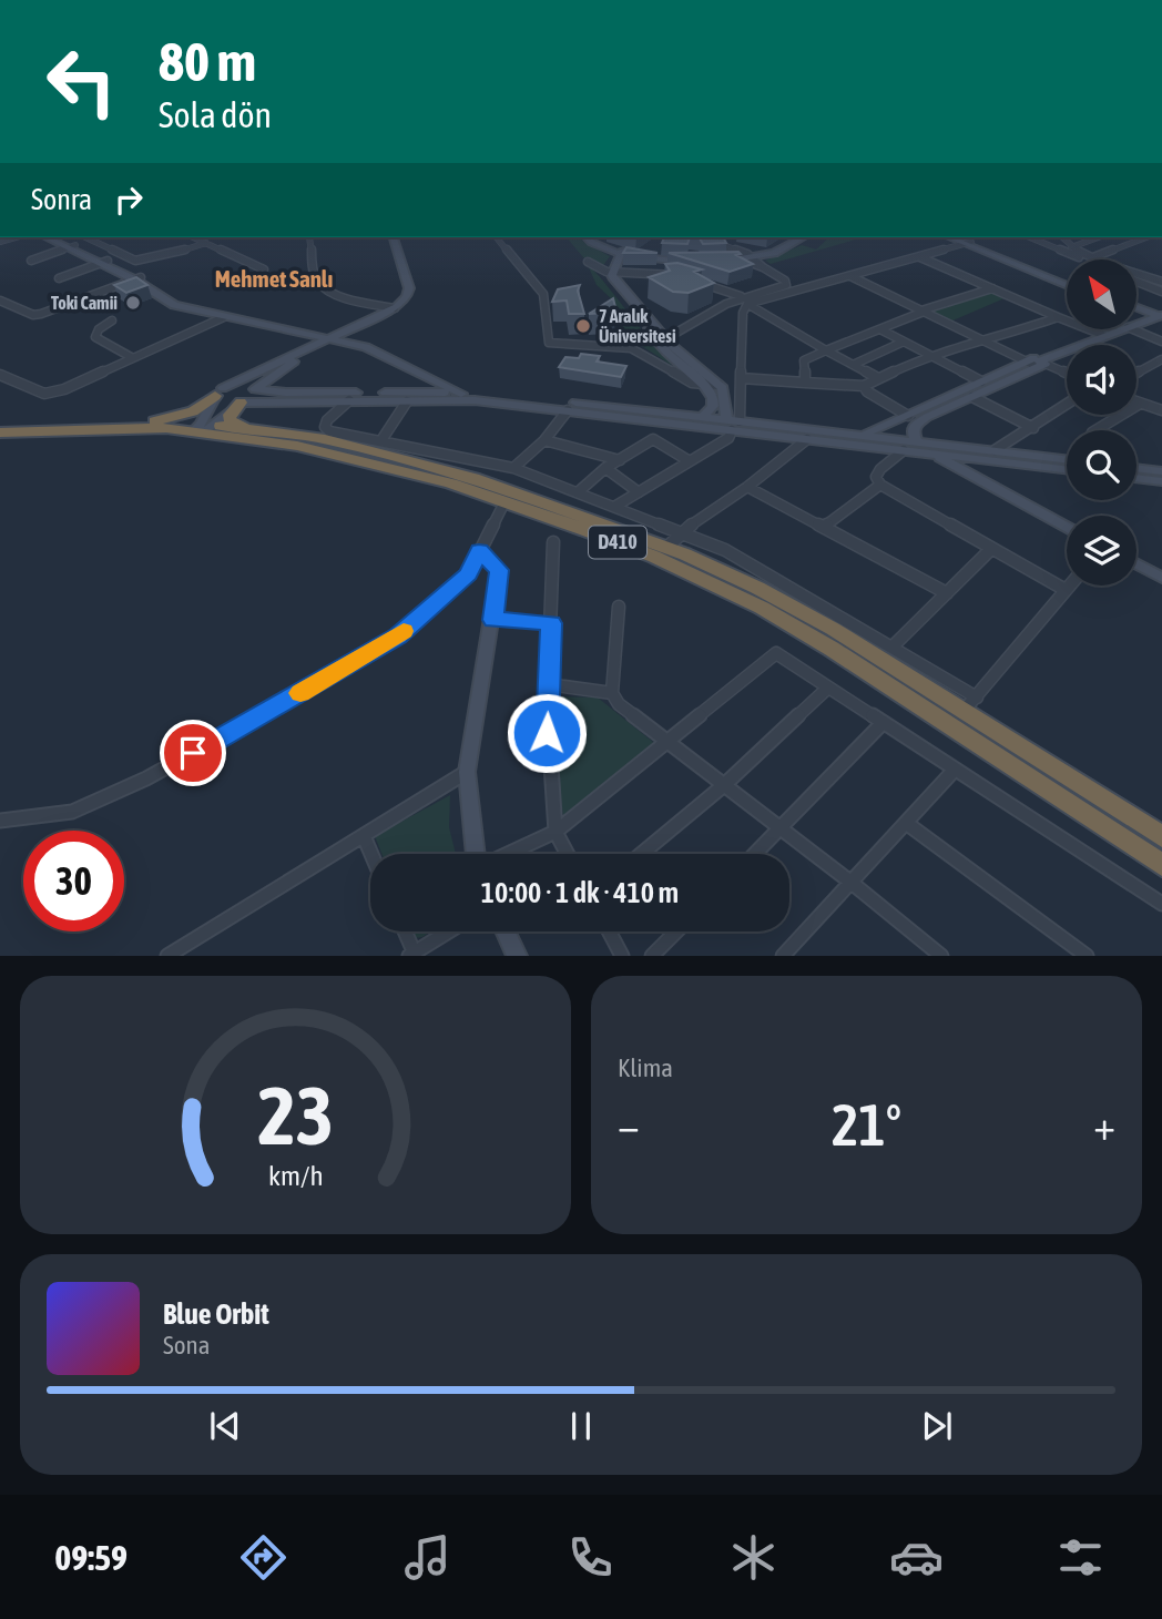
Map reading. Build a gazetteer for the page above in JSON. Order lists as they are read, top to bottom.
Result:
{
  "streets": {
    "highway": ["D410"]
  },
  "districts": ["Mehmet Sanlı"],
  "places": ["Toki Camii", "7 Aralık Üniversitesi"],
  "north": "top left",
  "page": {
    "turn": ["80 m", "Sola dön"],
    "then": "Sonra",
    "limit": "30",
    "trip": "10:00 · 1 dk · 410 m",
    "tile": "Klima",
    "heat": ["−", "21°", "+"],
    "song": ["Blue Orbit", "Sona"],
    "tabs": "09:59",
    "gauge": ["23", "km/h"]
  }
}
